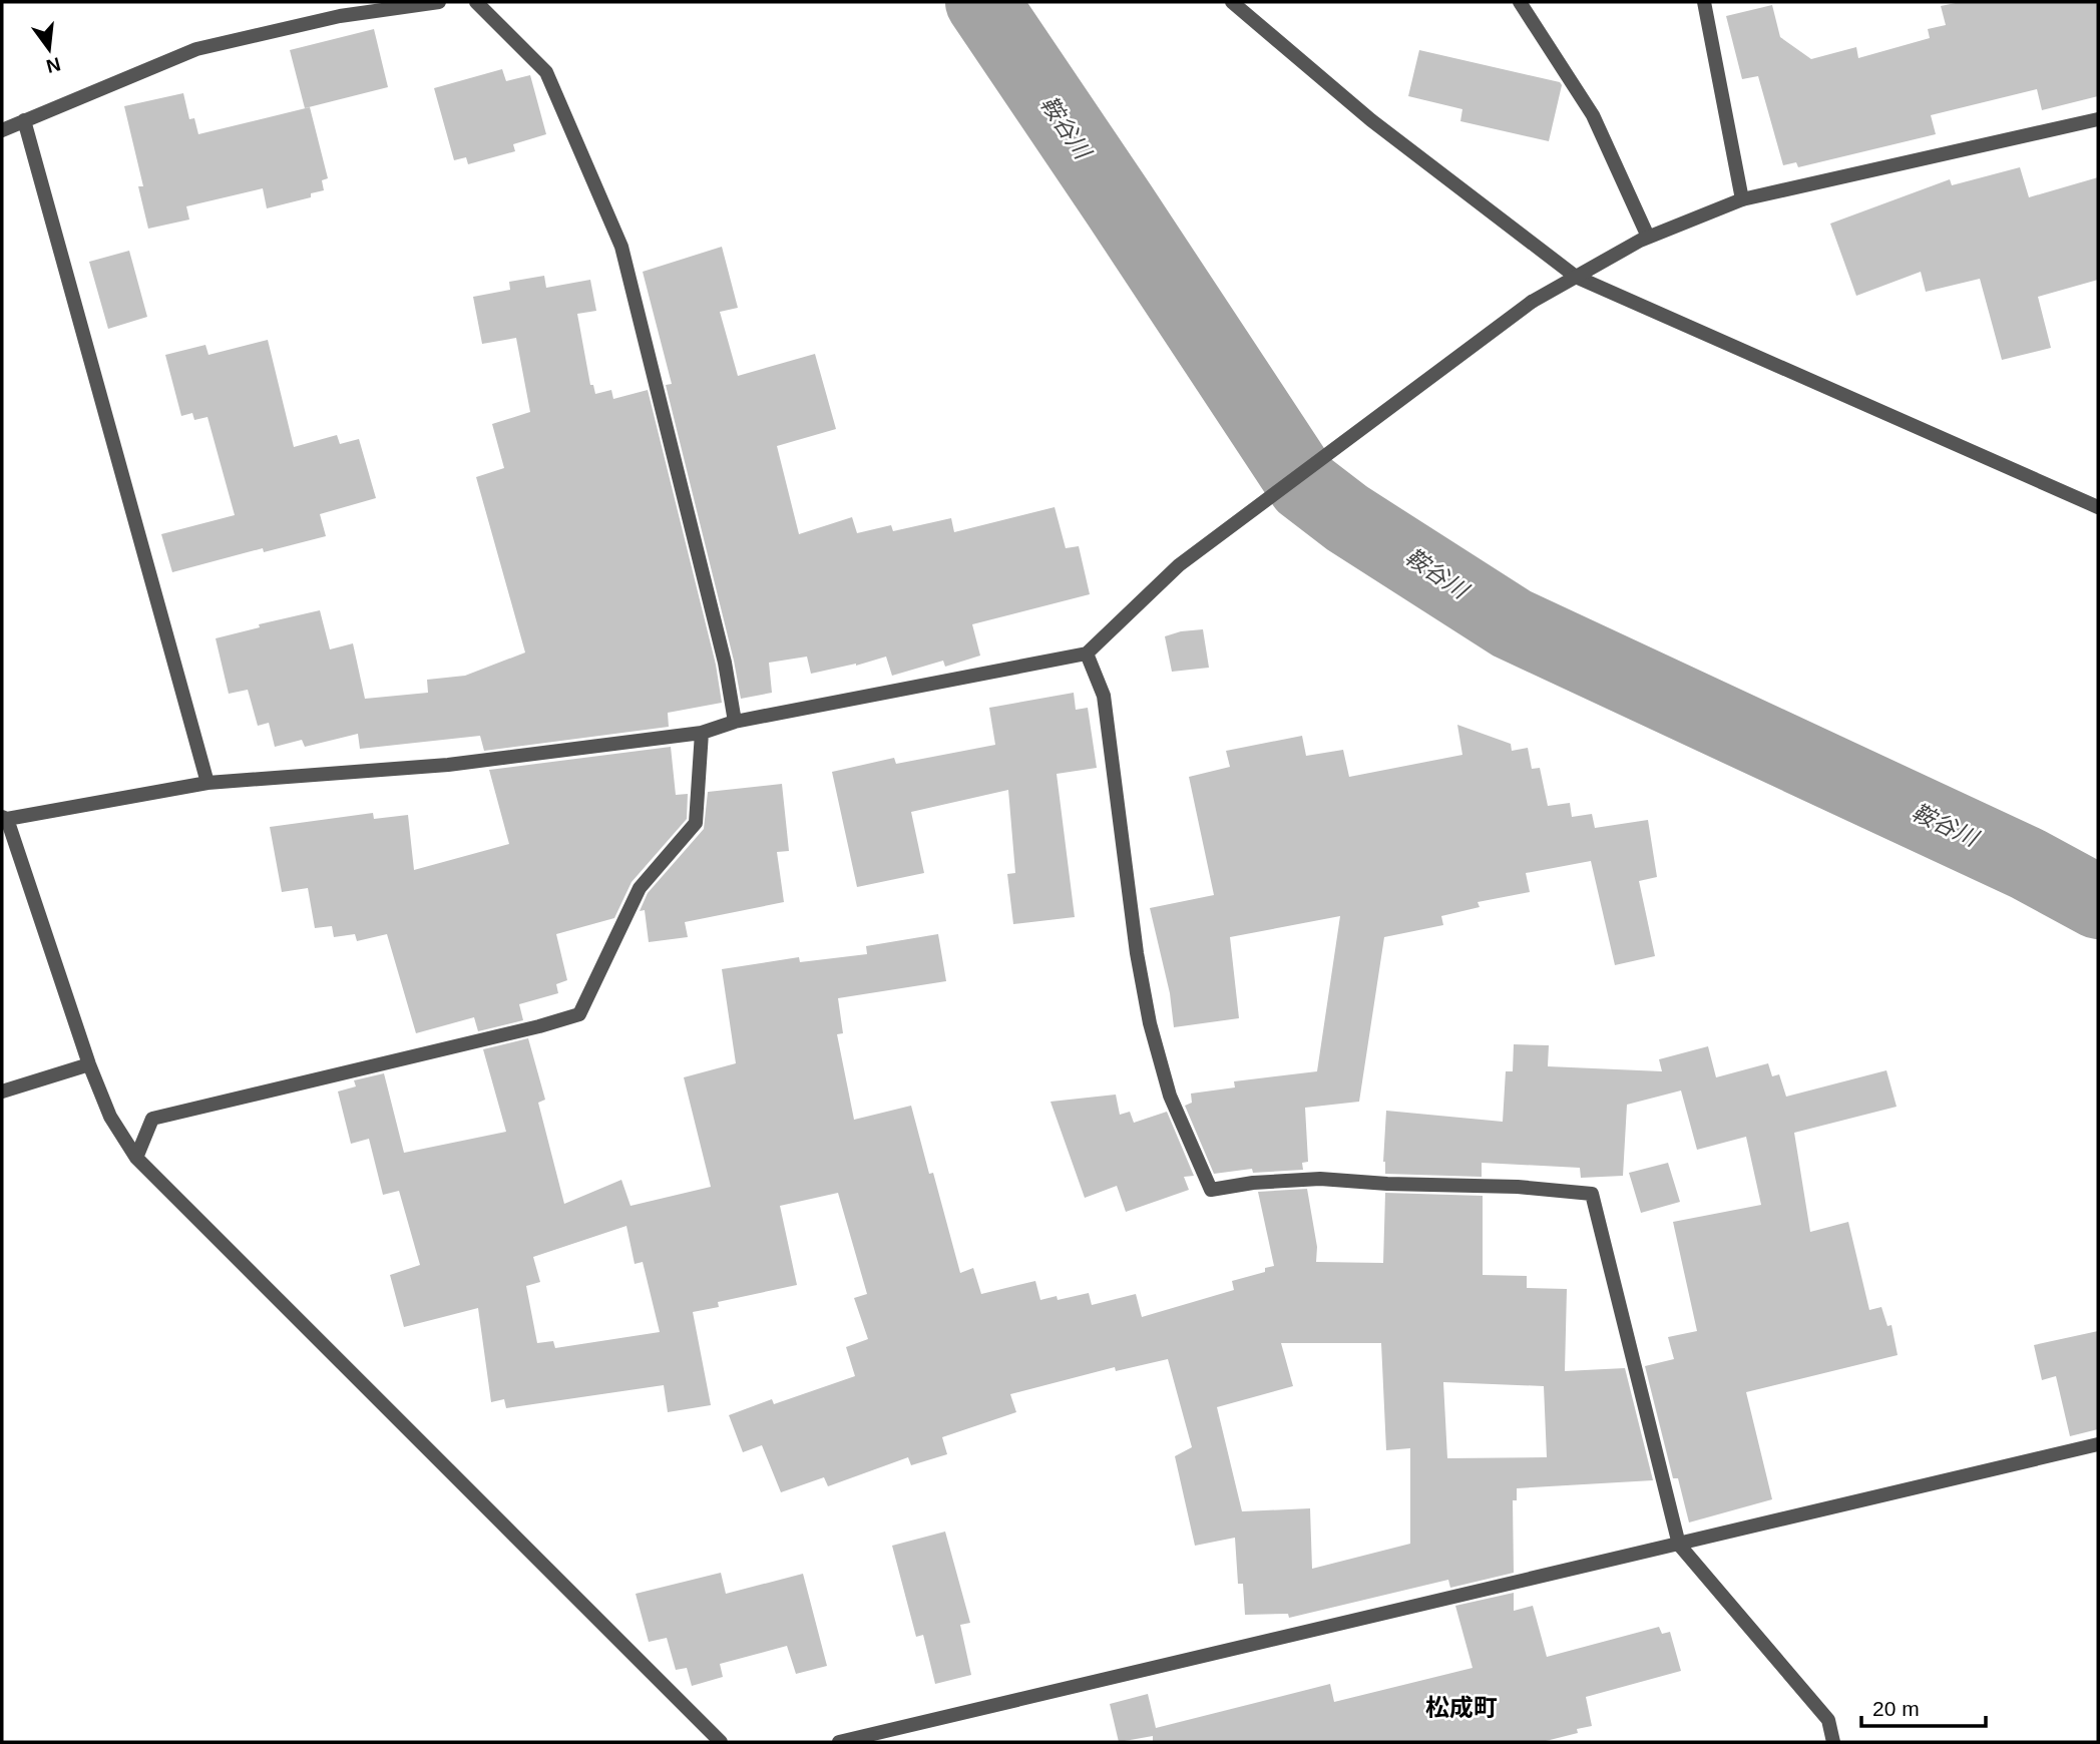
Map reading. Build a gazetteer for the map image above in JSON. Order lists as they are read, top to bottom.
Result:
{
  "districts": ["松成町"],
  "water": ["鞍谷川"],
  "scale_bar": "20 m",
  "north": "bottom"
}
